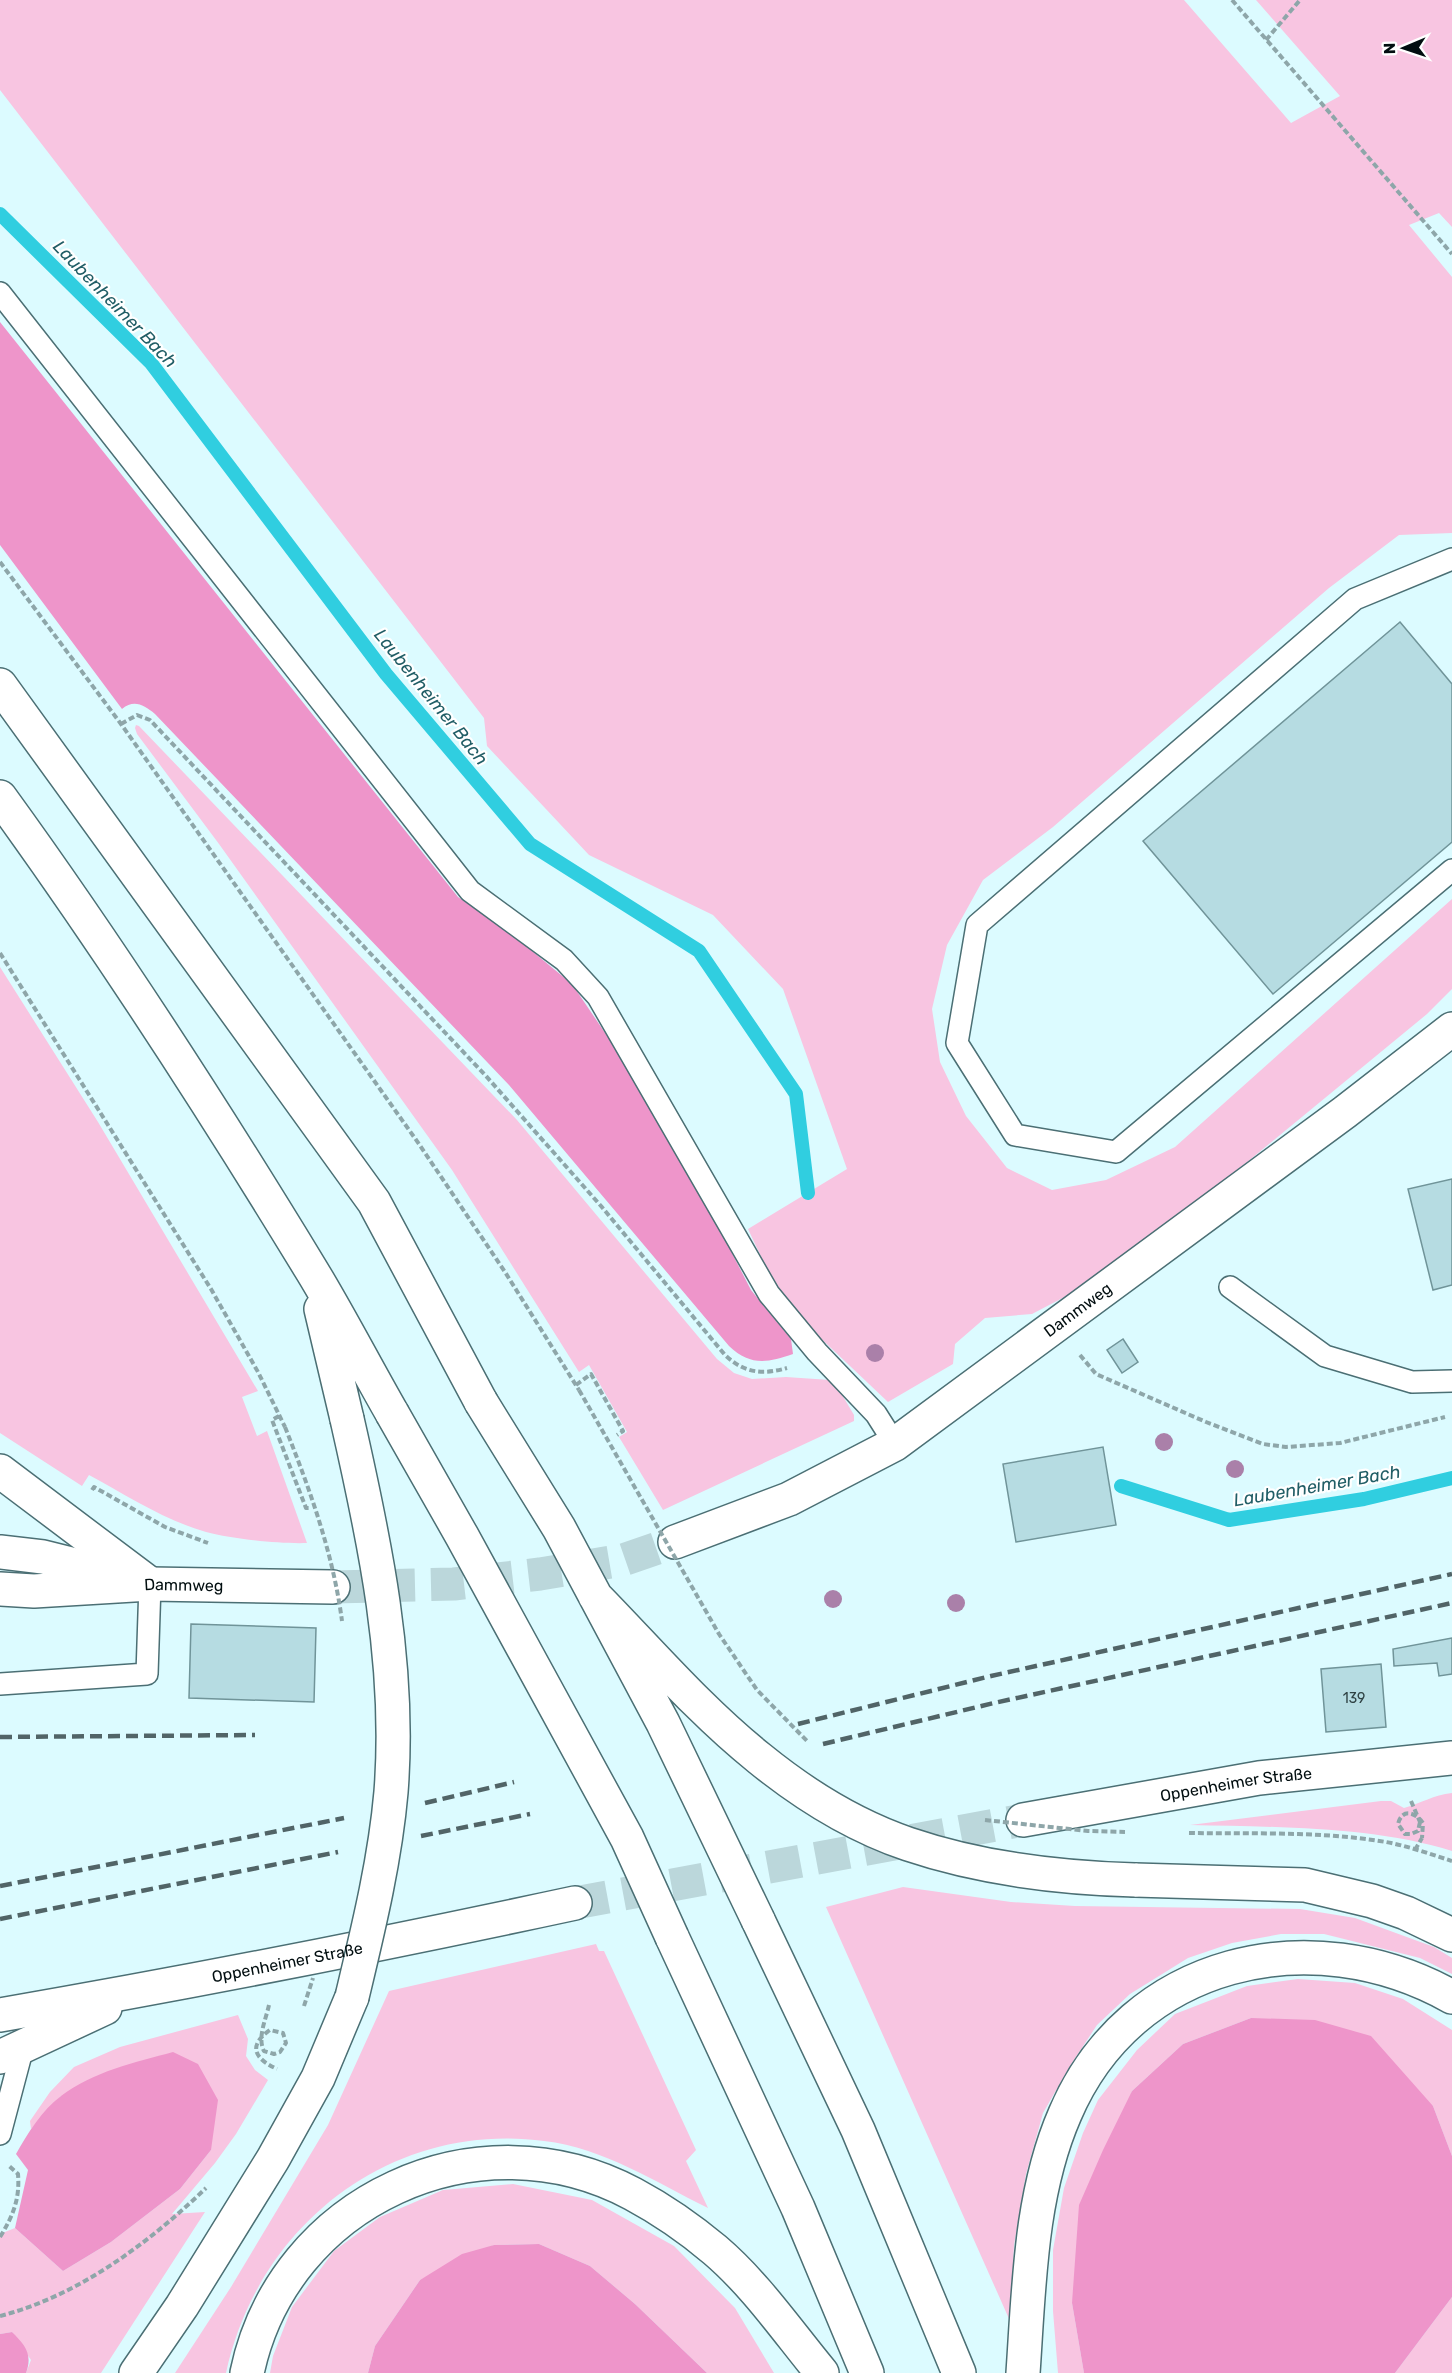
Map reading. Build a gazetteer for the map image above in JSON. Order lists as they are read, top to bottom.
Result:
{
  "streets": {
    "main road": ["Dammweg", "Oppenheimer Straße"]
  },
  "water": ["Laubenheimer Bach"],
  "house_numbers": ["139"],
  "north": "left"
}
